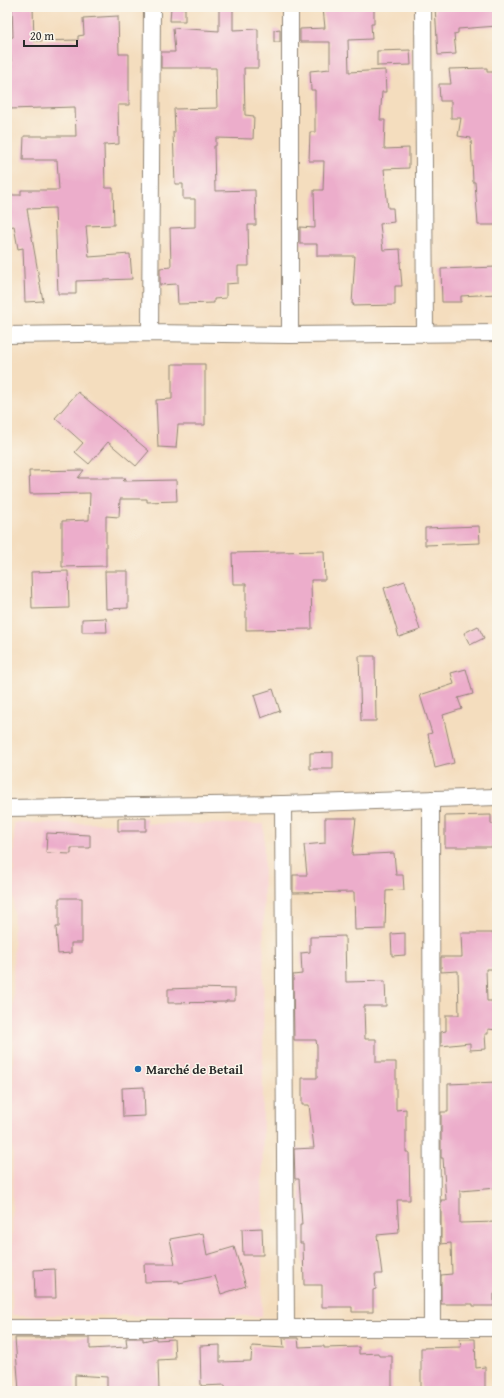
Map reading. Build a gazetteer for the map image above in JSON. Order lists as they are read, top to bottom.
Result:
{
  "places": ["Marché de Betail"],
  "scale_bar": "20 m"
}
